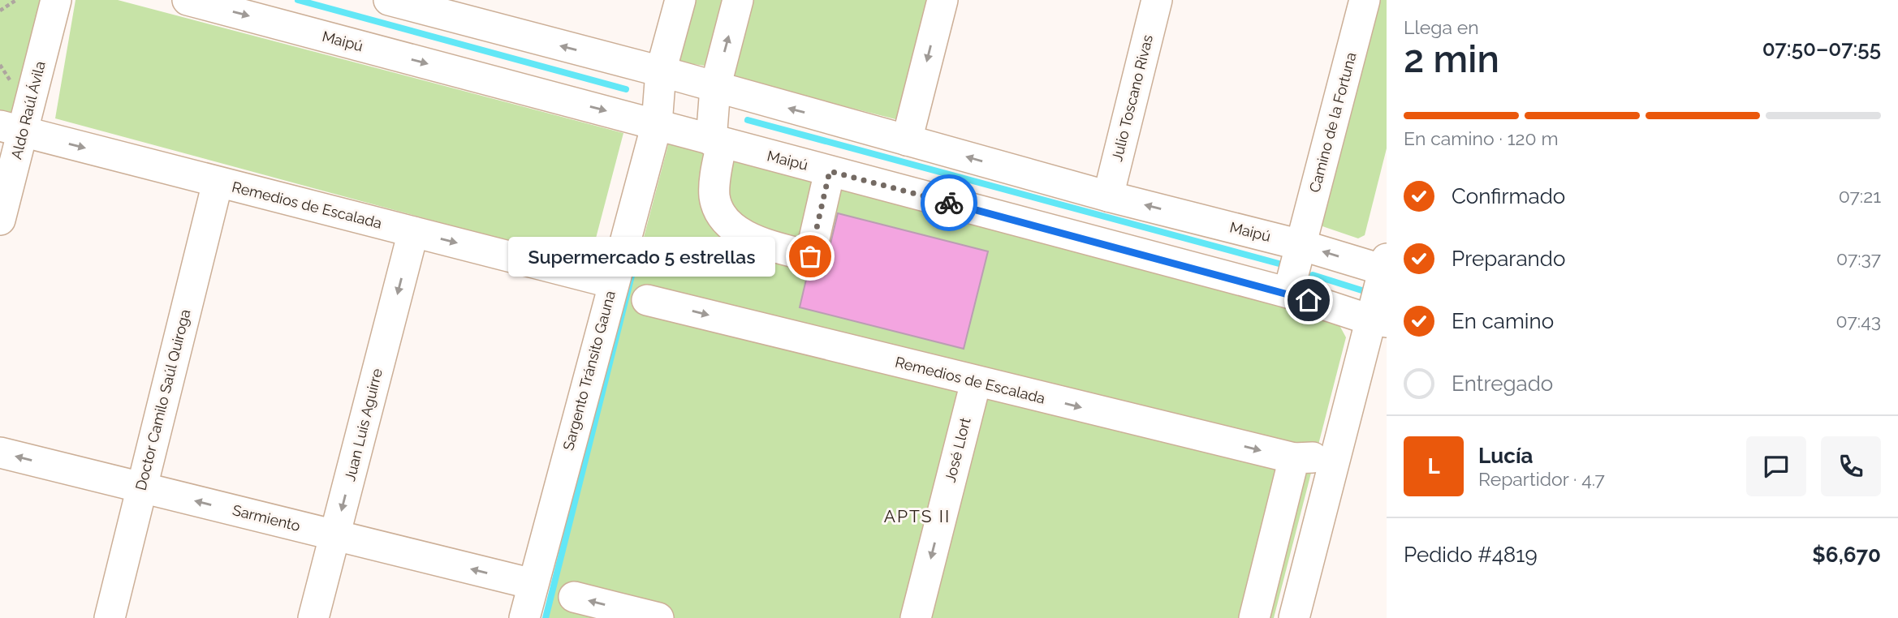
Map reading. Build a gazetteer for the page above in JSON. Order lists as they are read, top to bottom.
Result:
{
  "streets": {
    "street": [
      "Maipú",
      "Julio Toscano Rivas",
      "Aldo Raúl Ávila",
      "Camino de la Fortuna",
      "Remedios de Escalada",
      "Sargento Tránsito Gauna",
      "Doctor Camilo Saúl Quiroga",
      "Juan Luis Aguirre",
      "José Llort",
      "Sarmiento"
    ]
  },
  "crossings": [
    ["Maipú", "Julio Toscano Rivas"],
    ["Maipú", "Camino de la Fortuna"],
    ["Maipú", "Sargento Tránsito Gauna"],
    ["Aldo Raúl Ávila", "Remedios de Escalada"],
    ["Remedios de Escalada", "Sargento Tránsito Gauna"],
    ["Remedios de Escalada", "Doctor Camilo Saúl Quiroga"],
    ["Remedios de Escalada", "Juan Luis Aguirre"],
    ["Remedios de Escalada", "José Llort"],
    ["Sargento Tránsito Gauna", "Sarmiento"],
    ["Doctor Camilo Saúl Quiroga", "Sarmiento"],
    ["Juan Luis Aguirre", "Sarmiento"]
  ],
  "one_way": [
    "Remedios de Escalada",
    "Juan Luis Aguirre",
    "José Llort",
    "Sarmiento"
  ],
  "districts": ["APTS II"],
  "places": ["Supermercado 5 estrellas"],
  "page": {
    "heading": ["2 min", "Llega en", "07:50–07:55"],
    "panel": [
      "Lucía",
      "Repartidor · 4.7",
      "Pedido #4819",
      "$6,670"
    ],
    "bar": "En camino · 120 m",
    "list": [
      ["Confirmado", "07:21"],
      ["Preparando", "07:37"],
      ["En camino", "07:43"],
      "Entregado"
    ],
    "bubble": "Supermercado 5 estrellas",
    "round": "L"
  }
}
